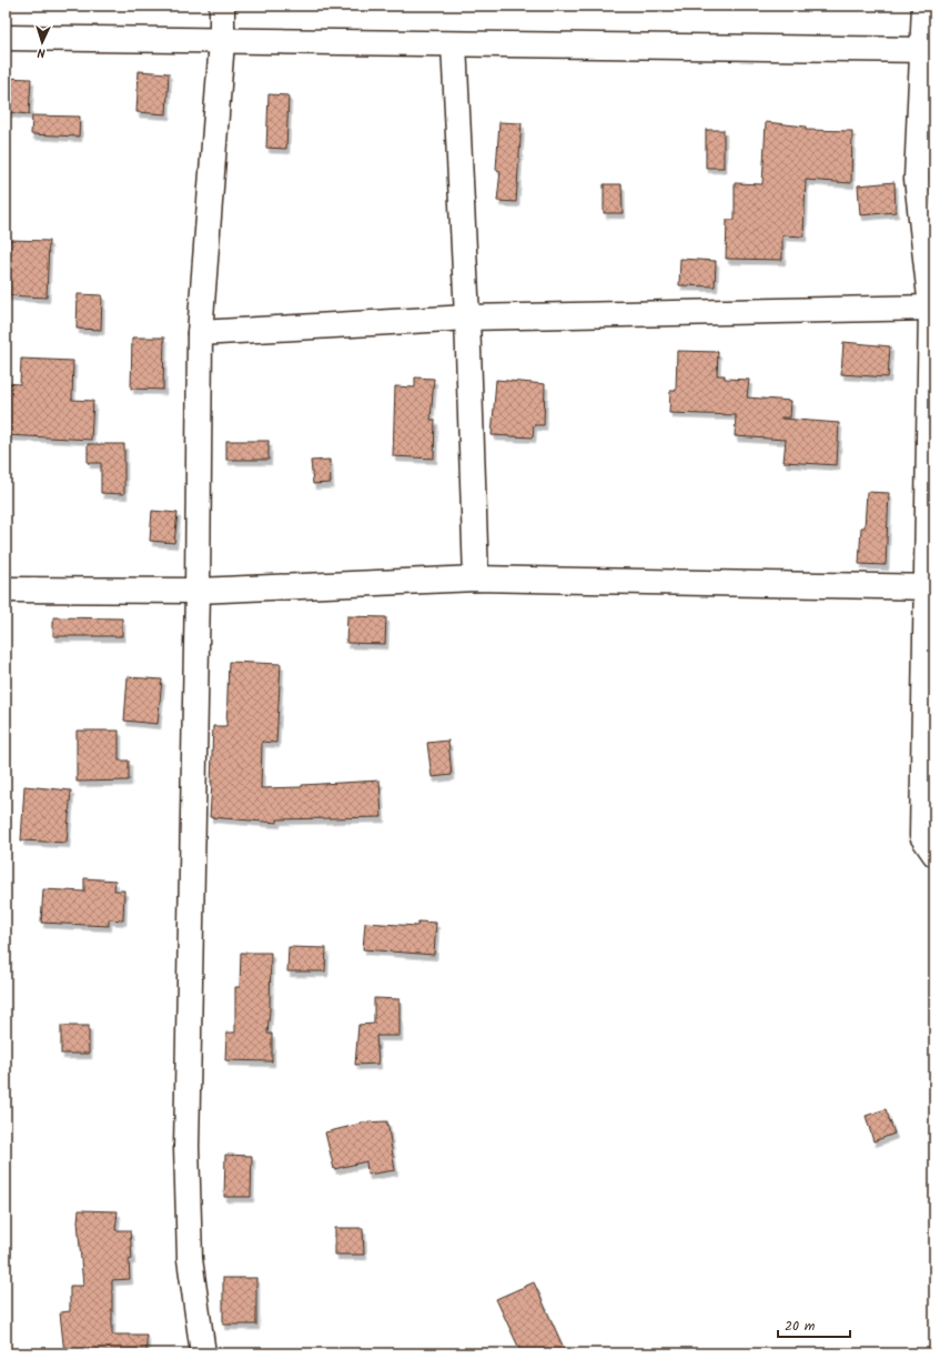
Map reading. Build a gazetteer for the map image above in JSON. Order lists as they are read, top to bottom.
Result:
{
  "scale_bar": "20 m",
  "north": "bottom"
}
